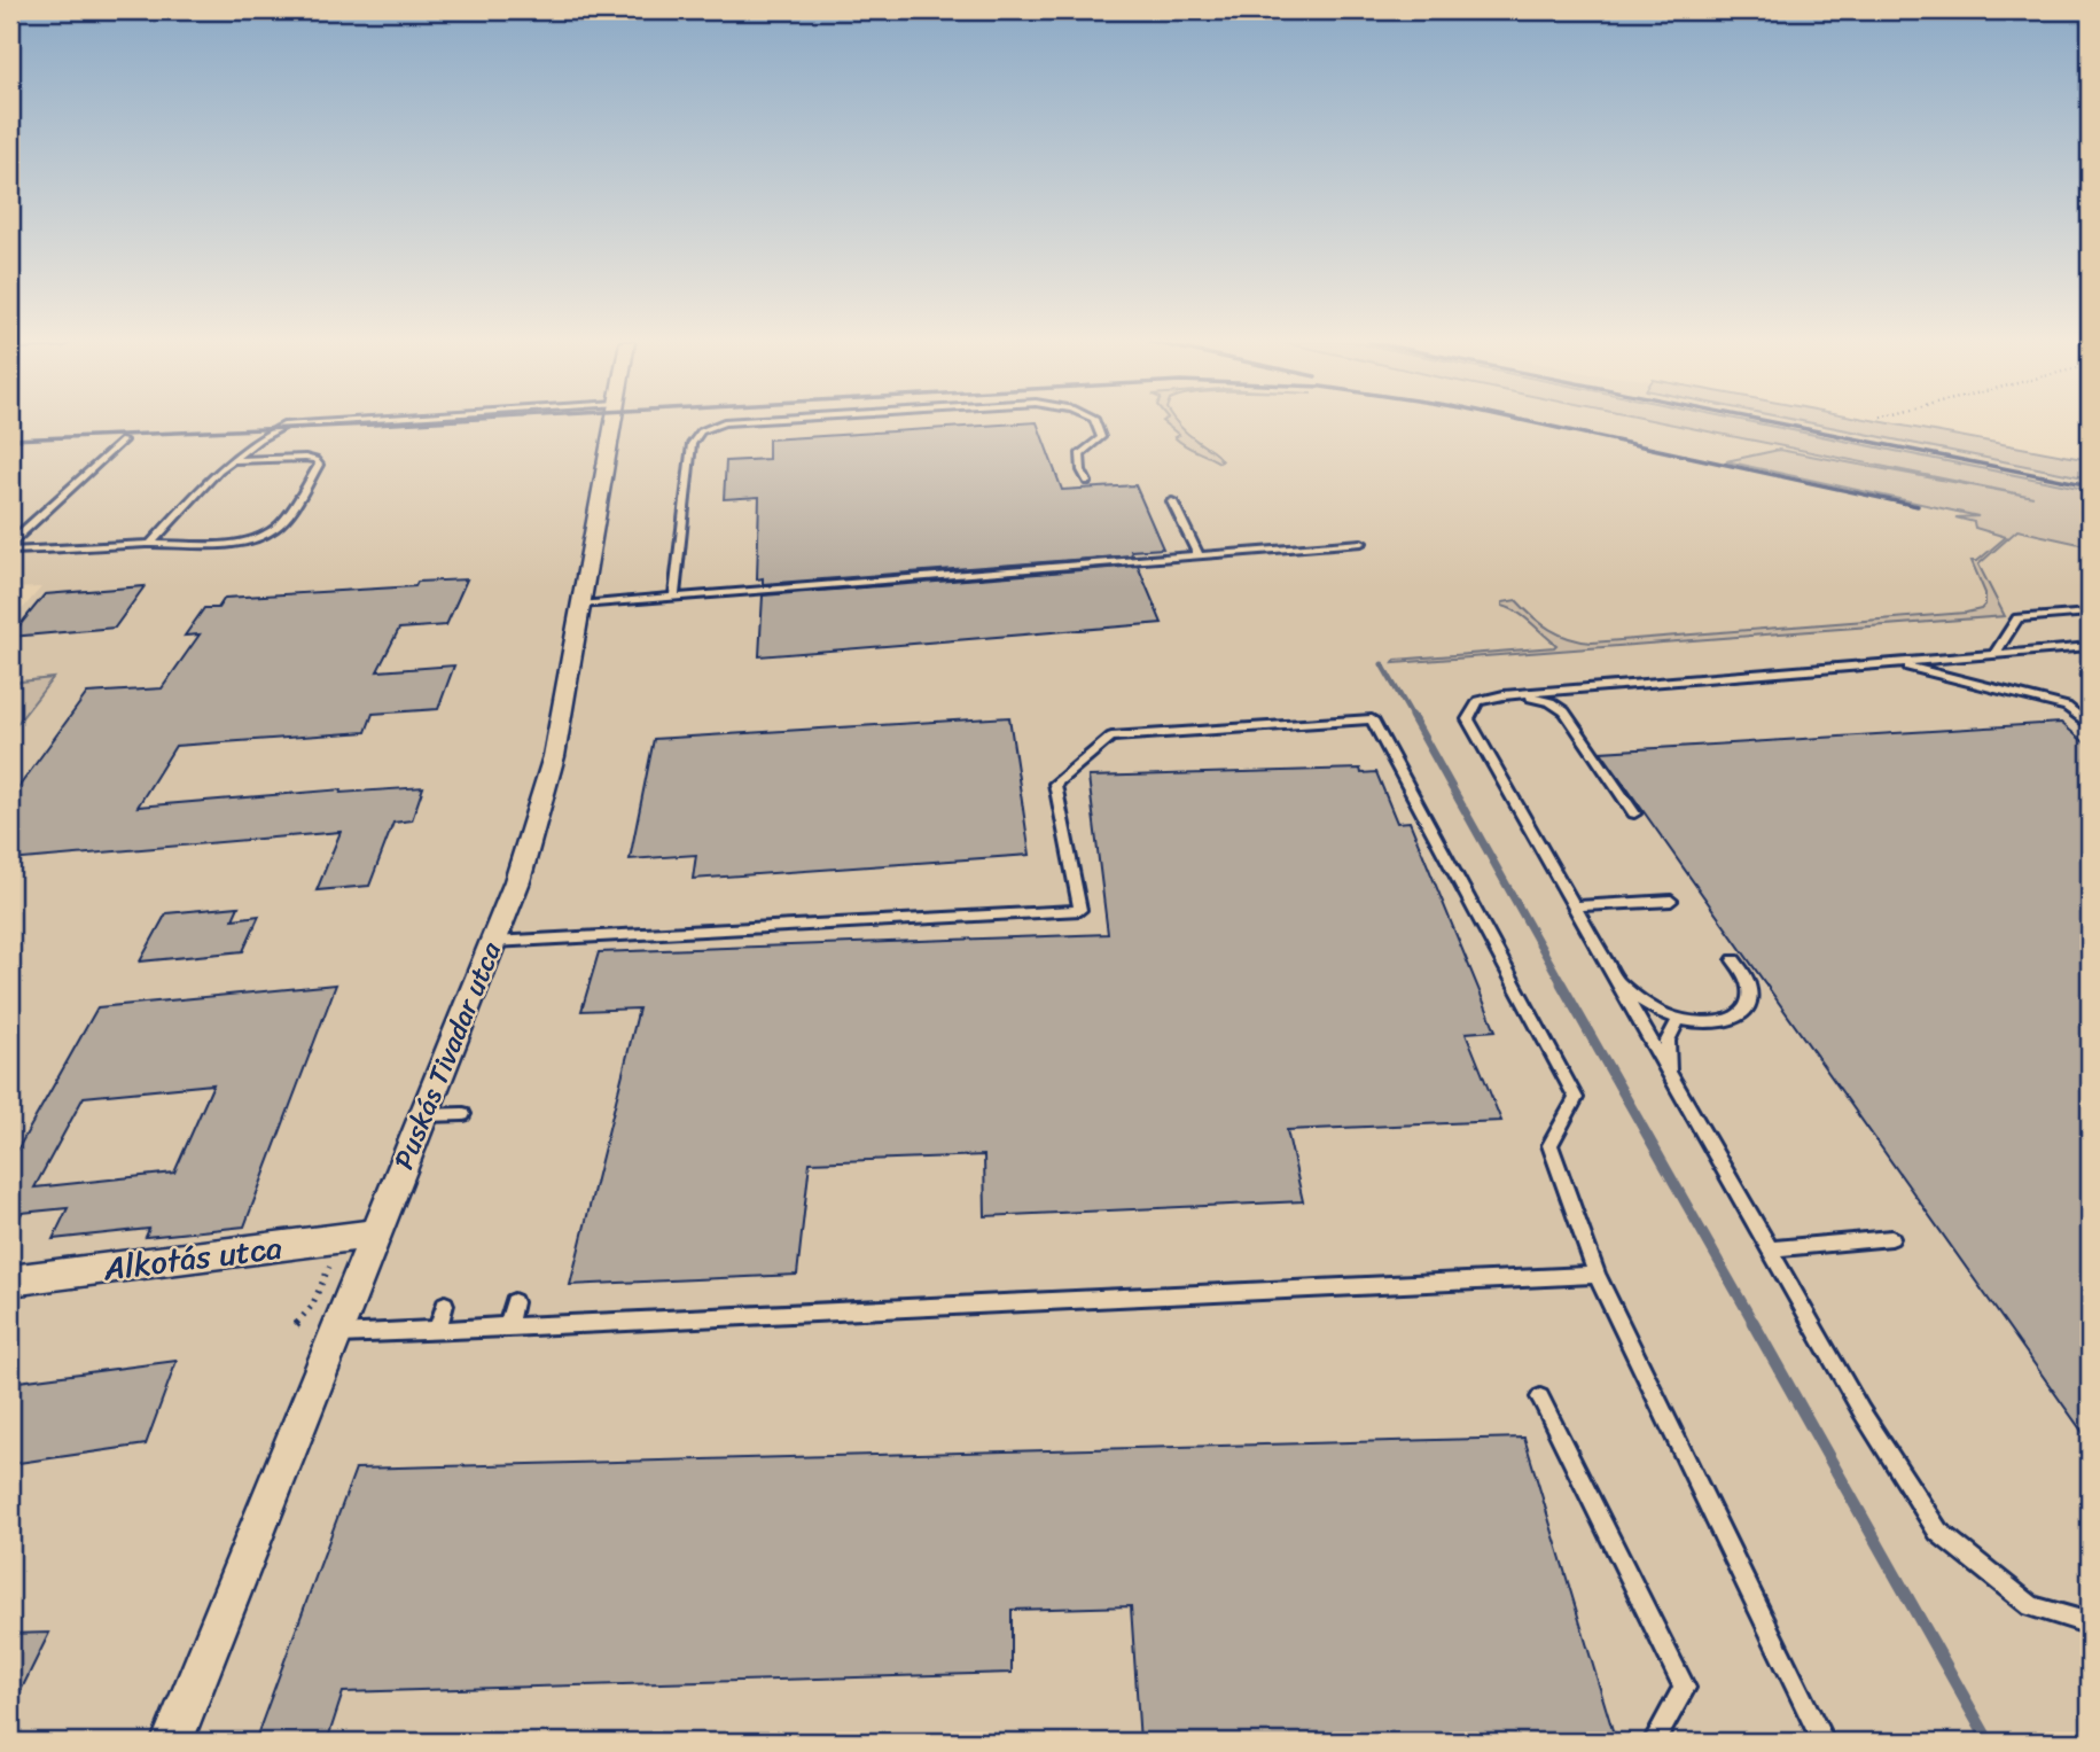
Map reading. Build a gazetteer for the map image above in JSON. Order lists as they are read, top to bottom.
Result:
{
  "streets": {
    "street": ["Puskás Tivadar utca", "Alkotás utca"]
  },
  "crossings": [
    ["Puskás Tivadar utca", "Alkotás utca"]
  ]
}
